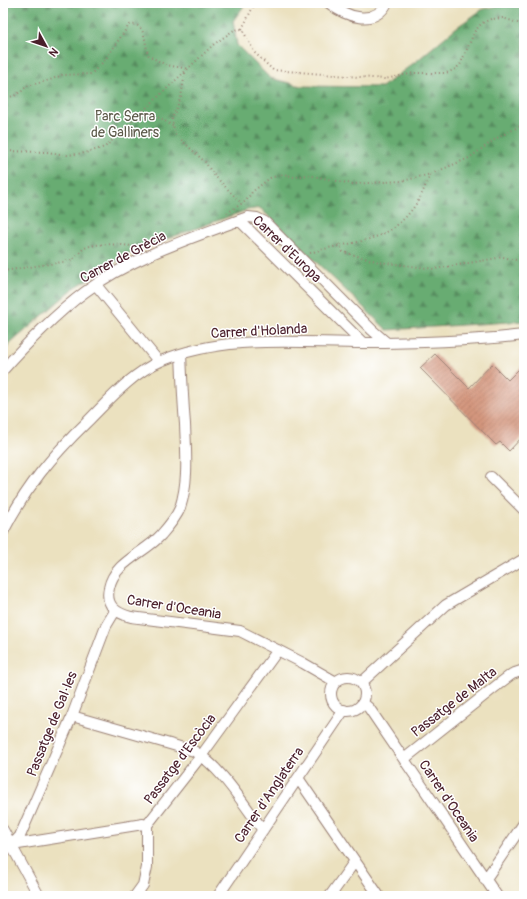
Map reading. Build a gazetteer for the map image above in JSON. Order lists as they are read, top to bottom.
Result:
{
  "streets": {
    "street": [
      "Carrer d'Europa",
      "Carrer de Grècia",
      "Carrer d'Holanda",
      "Carrer d'Oceania",
      "Passatge de Malta",
      "Passatge de Gal·les",
      "Passatge d'Escòcia",
      "Carrer d'Anglaterra"
    ]
  },
  "crossings": [
    ["Carrer d'Europa", "Carrer de Grècia"],
    ["Carrer d'Europa", "Carrer d'Holanda"],
    ["Carrer d'Holanda", "Carrer d'Oceania"],
    ["Carrer d'Oceania", "Passatge de Malta"],
    ["Carrer d'Oceania", "Passatge de Gal·les"],
    ["Carrer d'Oceania", "Passatge d'Escòcia"],
    ["Carrer d'Oceania", "Carrer d'Anglaterra"]
  ],
  "parks": ["Parc Serra de Galliners"],
  "north": "bottom right"
}
